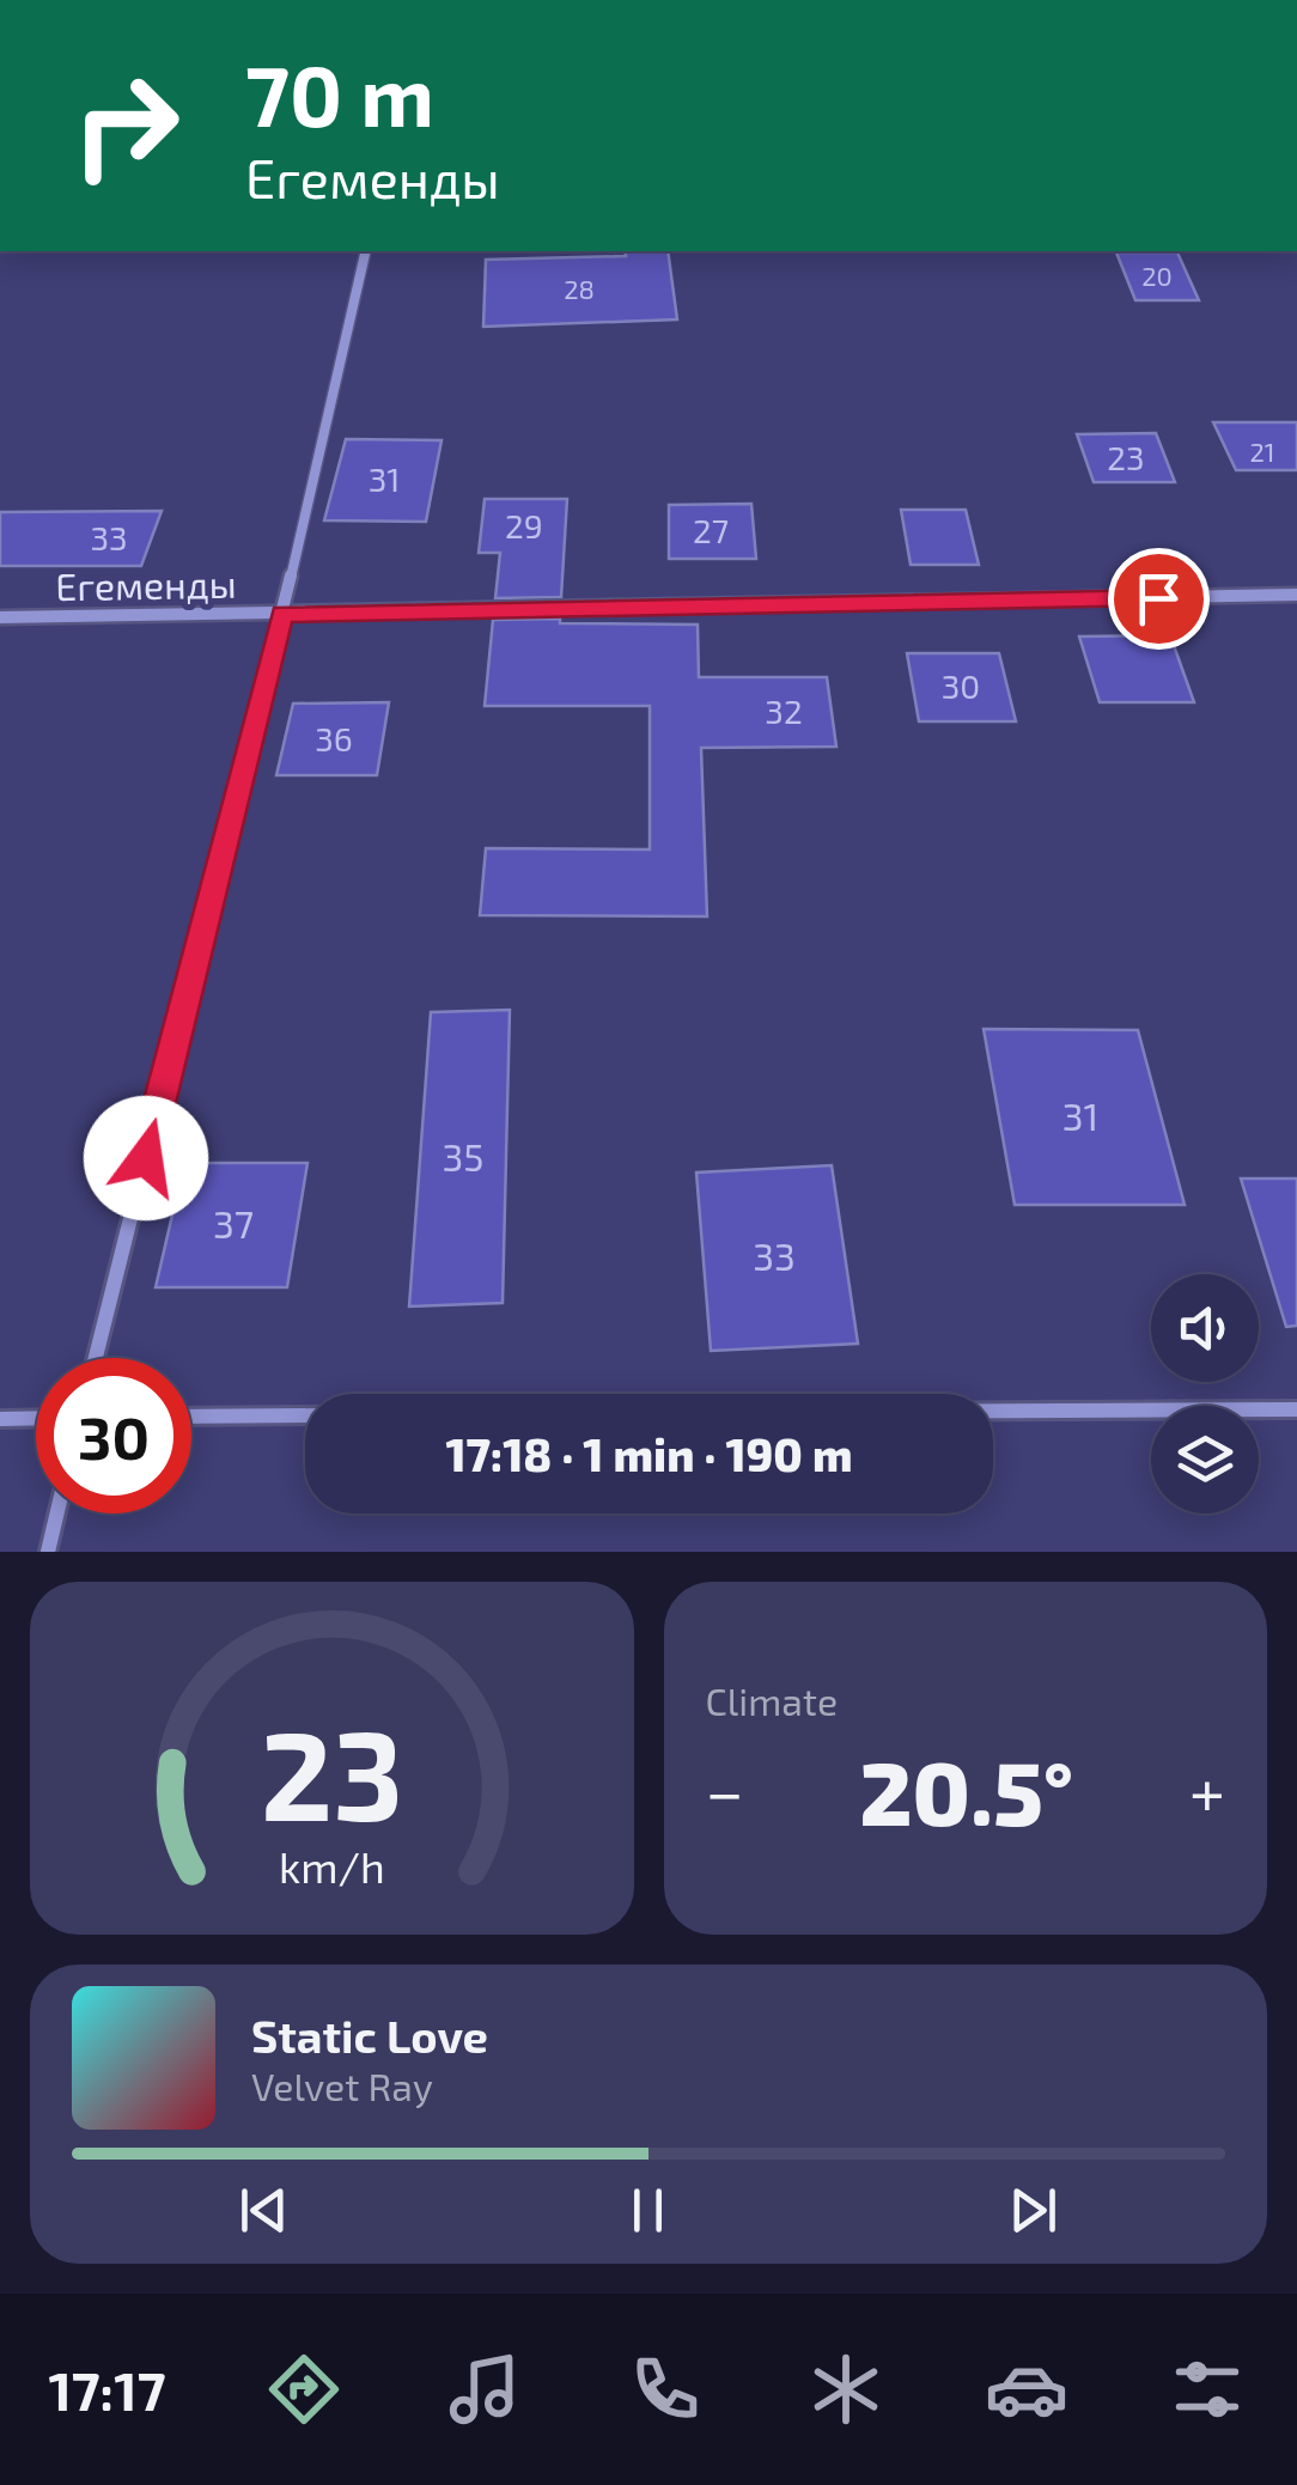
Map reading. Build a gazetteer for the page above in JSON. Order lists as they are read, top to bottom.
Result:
{
  "streets": {
    "street": ["Егеменды"]
  },
  "house_numbers": [
    "20",
    "28",
    "21",
    "23",
    "31",
    "29",
    "27",
    "33",
    "30",
    "32",
    "36",
    "31",
    "35",
    "37",
    "33"
  ],
  "page": {
    "turn": ["70 m", "Егеменды"],
    "limit": "30",
    "trip": "17:18 · 1 min · 190 m",
    "tile": "Climate",
    "heat": ["−", "20.5°", "+"],
    "song": ["Static Love", "Velvet Ray"],
    "tabs": "17:17",
    "gauge": ["23", "km/h"]
  }
}
